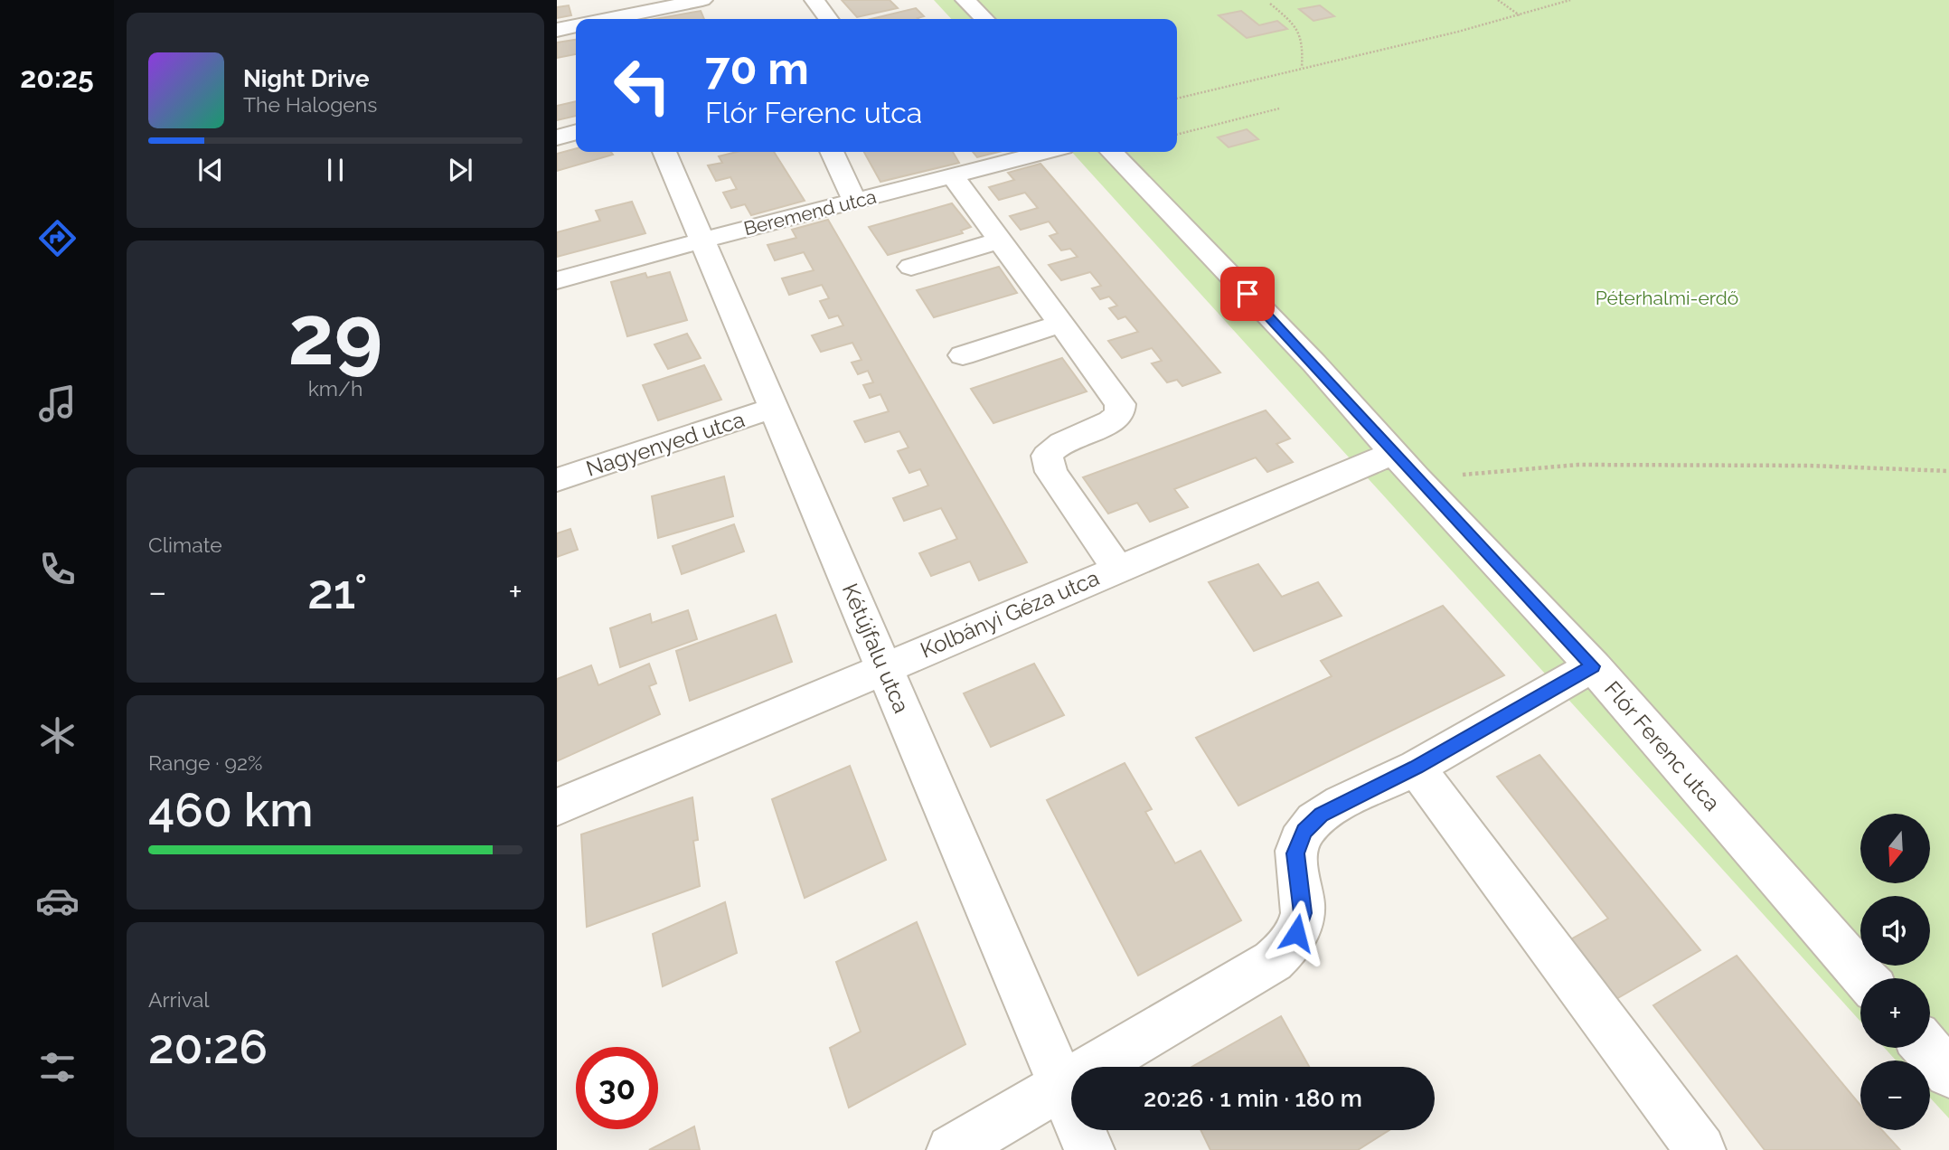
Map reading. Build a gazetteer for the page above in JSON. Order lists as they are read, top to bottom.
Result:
{
  "streets": {
    "street": [
      "Beremend utca",
      "Nagyenyed utca",
      "Kolbányi Géza utca",
      "Kétújfalu utca",
      "Flór Ferenc utca"
    ]
  },
  "crossings": [
    ["Beremend utca", "Kétújfalu utca"],
    ["Nagyenyed utca", "Kétújfalu utca"],
    ["Kolbányi Géza utca", "Kétújfalu utca"],
    ["Kolbányi Géza utca", "Flór Ferenc utca"]
  ],
  "parks": ["Péterhalmi-erdő"],
  "north": "bottom",
  "page": {
    "tabs": "20:25",
    "turn": ["70 m", "Flór Ferenc utca"],
    "song": ["Night Drive", "The Halogens"],
    "tile": [
      ["29", "km/h"],
      "Climate",
      ["Range · 92%", "460 km"],
      ["Arrival", "20:26"]
    ],
    "heat": ["−", "21°", "+"],
    "map_buttons": ["+", "−"],
    "limit": "30",
    "trip": "20:26 · 1 min · 180 m"
  }
}
